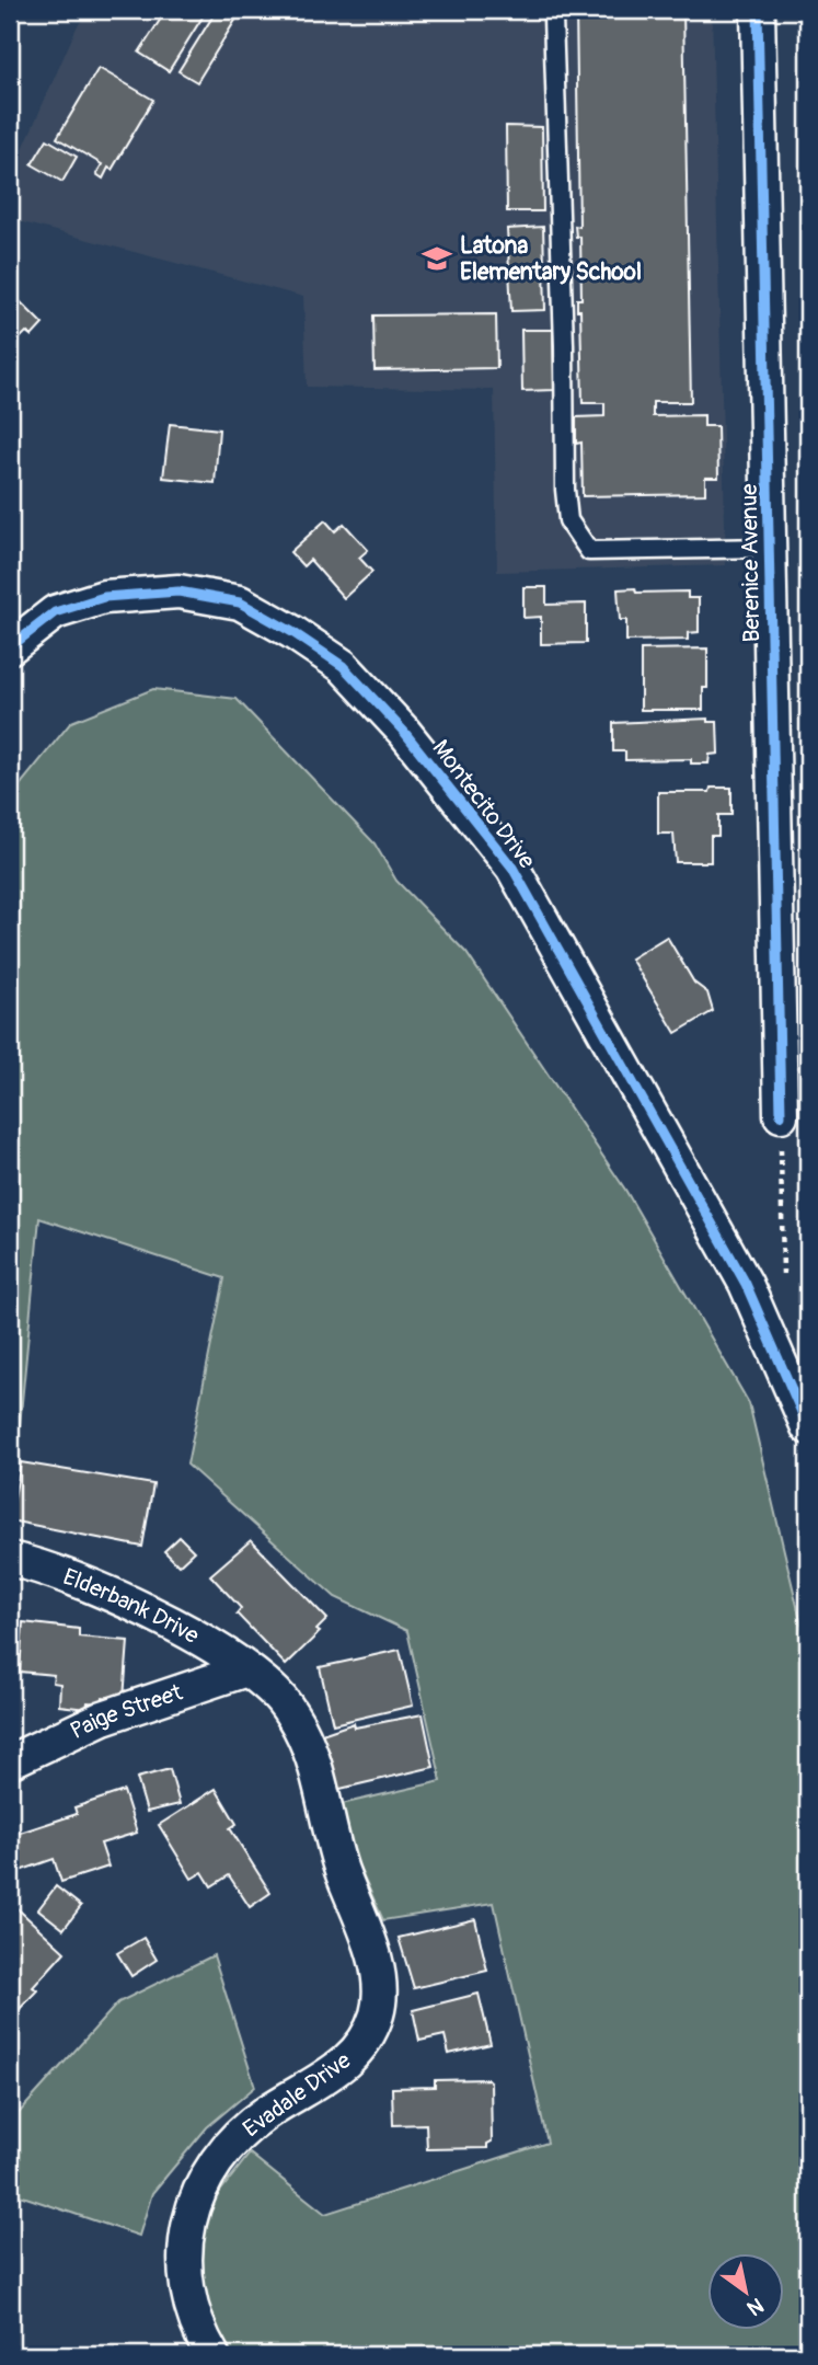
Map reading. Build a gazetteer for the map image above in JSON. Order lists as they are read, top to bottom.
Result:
{
  "streets": {
    "street": [
      "Berenice Avenue",
      "Montecito Drive",
      "Elderbank Drive",
      "Paige Street",
      "Evadale Drive"
    ]
  },
  "crossings": [
    ["Elderbank Drive", "Paige Street"],
    ["Elderbank Drive", "Evadale Drive"],
    ["Paige Street", "Evadale Drive"]
  ],
  "places": {
    "school or university": ["Latona Elementary School"]
  },
  "north": "bottom right"
}
